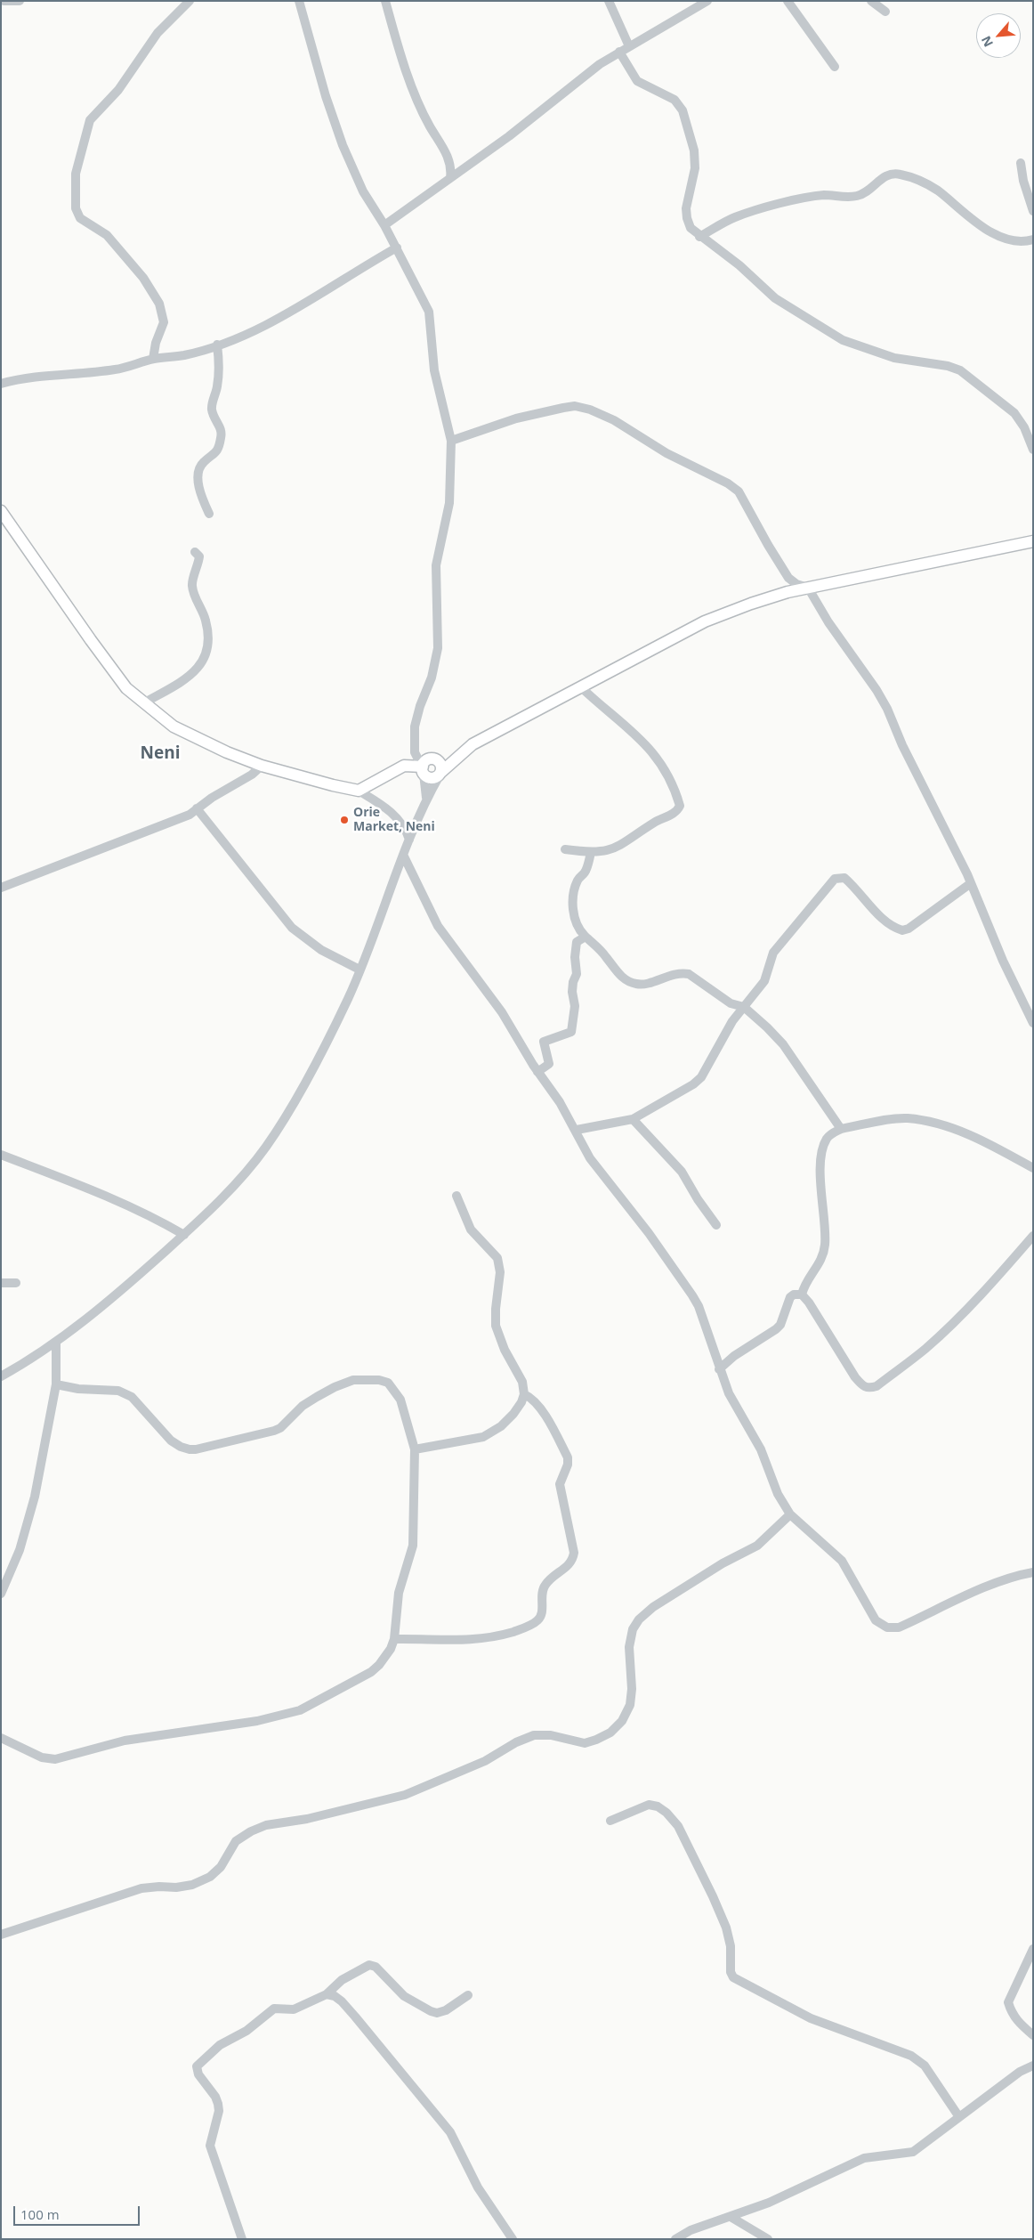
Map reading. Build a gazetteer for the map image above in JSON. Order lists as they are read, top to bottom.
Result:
{
  "districts": ["Neni"],
  "places": ["Orie Market, Neni"],
  "scale_bar": "100 m",
  "north": "bottom left"
}
